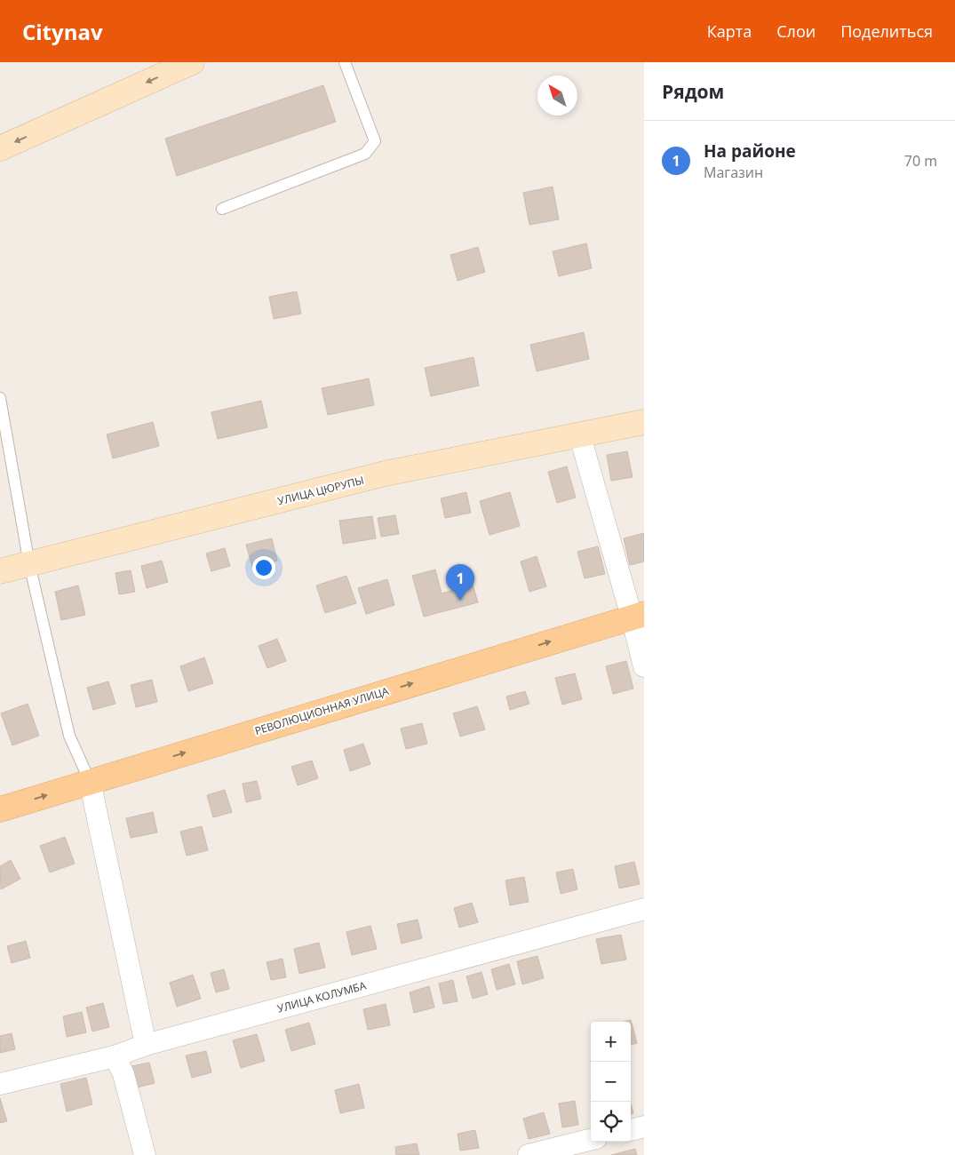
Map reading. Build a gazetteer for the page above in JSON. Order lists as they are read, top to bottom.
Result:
{
  "streets": {
    "main road": ["РЕВОЛЮЦИОННАЯ УЛИЦА"],
    "street": ["УЛИЦА ЦЮРУПЫ", "УЛИЦА КОЛУМБА"]
  },
  "one_way": ["РЕВОЛЮЦИОННАЯ УЛИЦА"],
  "north": "top left",
  "page": {
    "header": "Citynav",
    "nav": ["Карта", "Слои", "Поделиться"],
    "heading": "Рядом",
    "list": [
      {
        "mark": "1",
        "name": "На районе",
        "note": "Магазин",
        "value": "70 m"
      }
    ],
    "pins": "1",
    "map_buttons": ["+", "−"]
  }
}
